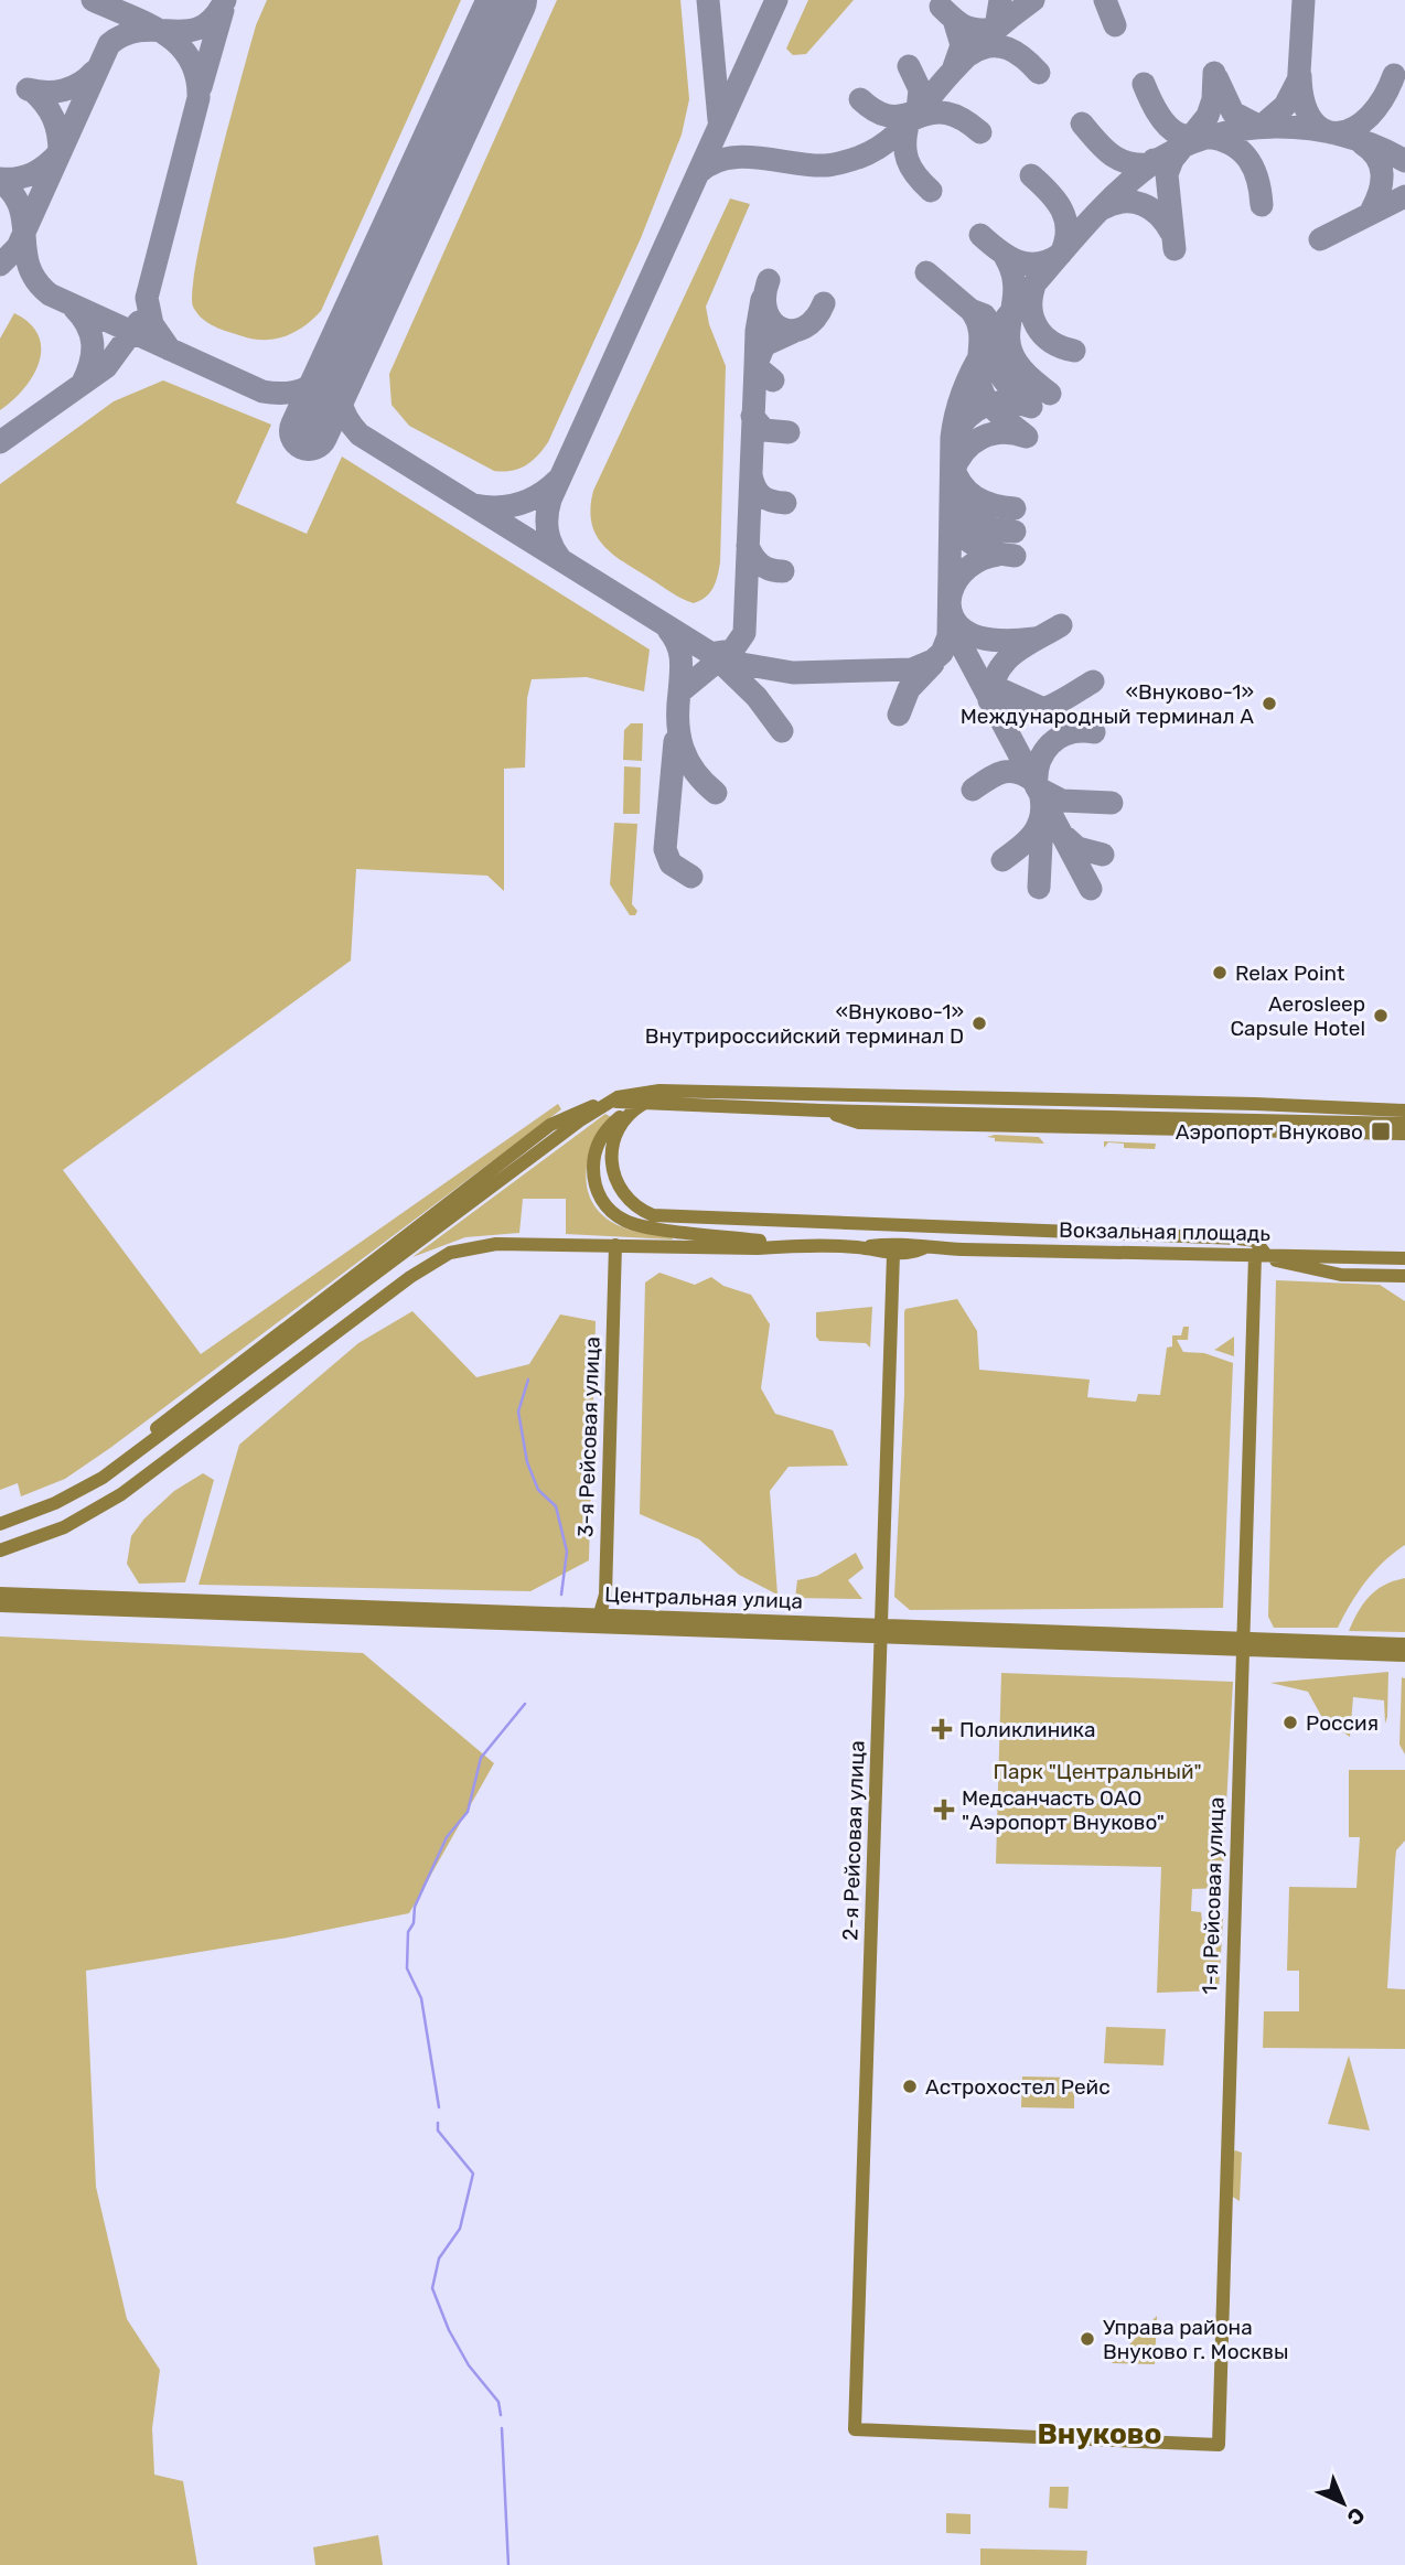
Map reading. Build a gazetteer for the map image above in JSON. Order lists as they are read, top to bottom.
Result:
{
  "streets": {
    "main road": [
      "Вокзальная площадь",
      "3-я Рейсовая улица",
      "Центральная улица",
      "2-я Рейсовая улица",
      "1-я Рейсовая улица"
    ]
  },
  "crossings": [
    ["Вокзальная площадь", "3-я Рейсовая улица"],
    ["Вокзальная площадь", "2-я Рейсовая улица"],
    ["Вокзальная площадь", "1-я Рейсовая улица"],
    ["3-я Рейсовая улица", "Центральная улица"],
    ["Центральная улица", "2-я Рейсовая улица"],
    ["Центральная улица", "1-я Рейсовая улица"],
    ["2-я Рейсовая улица", "1-я Рейсовая улица"]
  ],
  "districts": ["Внуково"],
  "parks": ["Парк \"Центральный\""],
  "places": {
    "other": [
      "«Внуково-1» Международный терминал А",
      "Relax Point",
      "Aerosleep Capsule Hotel",
      "«Внуково-1» Внутрироссийский терминал D",
      "Россия",
      "Астрохостел Рейс",
      "Управа района Внуково г. Москвы"
    ],
    "transit": ["Аэропорт Внуково"],
    "health": ["Поликлиника", "Медсанчасть ОАО \"Аэропорт Внуково\""]
  },
  "north": "bottom right"
}
